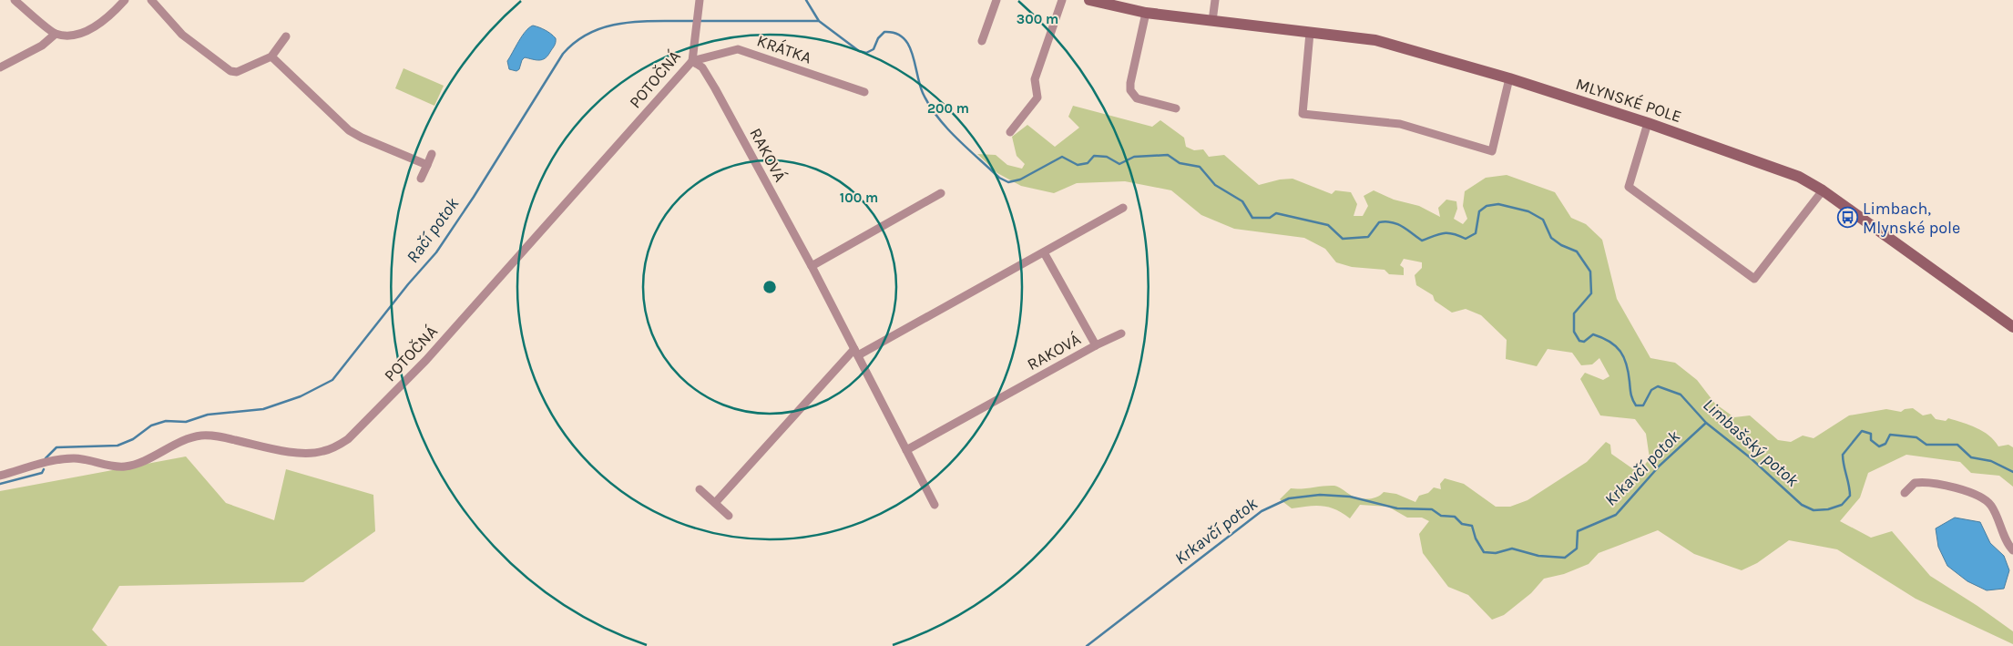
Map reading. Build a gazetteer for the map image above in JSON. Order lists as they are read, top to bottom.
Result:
{
  "streets": {
    "street": [
      "KRÁTKA",
      "POTOČNÁ",
      "MLYNSKÉ POLE",
      "RAKOVÁ"
    ]
  },
  "crossings": [
    ["KRÁTKA", "POTOČNÁ"],
    ["KRÁTKA", "RAKOVÁ"],
    ["POTOČNÁ", "RAKOVÁ"]
  ],
  "water": ["Račí potok", "Limbašský potok", "Krkavčí potok"],
  "places": {
    "bus stop": ["Limbach, Mlynské pole"]
  },
  "rings": ["300 m", "200 m", "100 m"]
}
